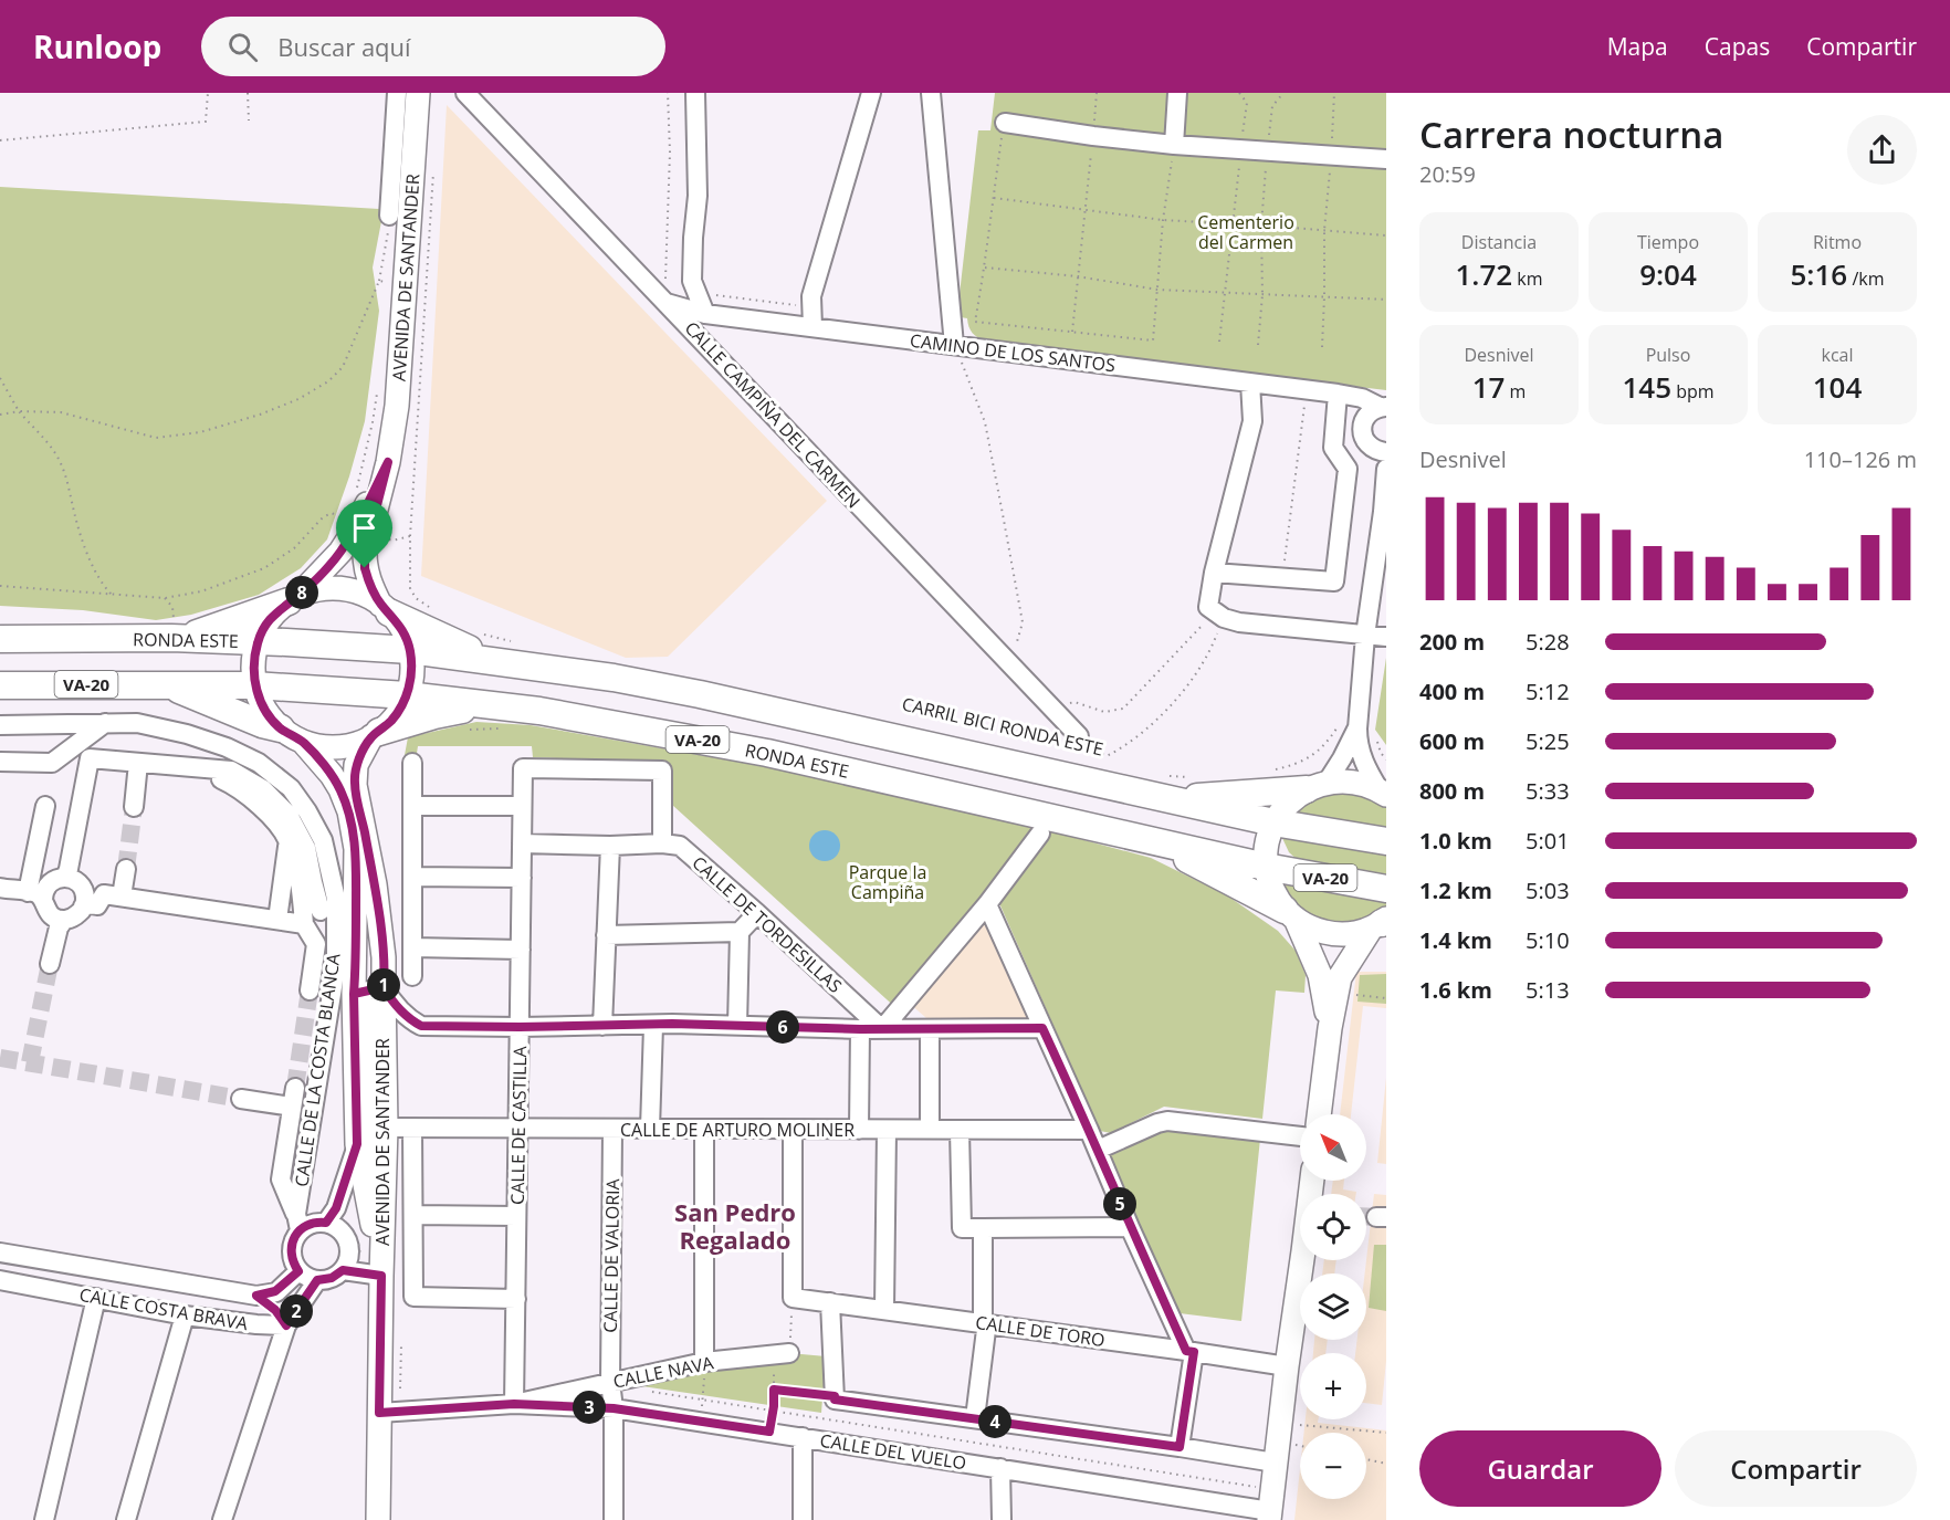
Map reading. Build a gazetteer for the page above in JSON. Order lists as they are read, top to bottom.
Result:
{
  "streets": {
    "highway": ["RONDA ESTE", "VA-20"],
    "main road": ["AVENIDA DE SANTANDER"],
    "street": [
      "CAMINO DE LOS SANTOS",
      "CALLE CAMPIÑA DEL CARMEN",
      "CALLE DE TORDESILLAS",
      "CALLE DE LA COSTA BLANCA",
      "CALLE DE CASTILLA",
      "CALLE DE ARTURO MOLINER",
      "CALLE DE VALORIA",
      "CALLE COSTA BRAVA",
      "CALLE DE TORO",
      "CALLE NAVA",
      "CALLE DEL VUELO"
    ]
  },
  "crossings": [
    ["AVENIDA DE SANTANDER", "RONDA ESTE"],
    ["AVENIDA DE SANTANDER", "CALLE DE LA COSTA BLANCA"],
    ["AVENIDA DE SANTANDER", "CALLE DE CASTILLA"],
    ["AVENIDA DE SANTANDER", "CALLE DE ARTURO MOLINER"],
    ["AVENIDA DE SANTANDER", "CALLE COSTA BRAVA"],
    ["AVENIDA DE SANTANDER", "CALLE NAVA"],
    ["CAMINO DE LOS SANTOS", "CALLE CAMPIÑA DEL CARMEN"],
    ["CALLE DE TORDESILLAS", "CALLE DE CASTILLA"],
    ["CALLE DE LA COSTA BLANCA", "CALLE COSTA BRAVA"],
    ["CALLE DE CASTILLA", "CALLE DE ARTURO MOLINER"],
    ["CALLE DE CASTILLA", "CALLE NAVA"],
    ["CALLE DE CASTILLA", "CALLE DEL VUELO"],
    ["CALLE DE ARTURO MOLINER", "CALLE DE VALORIA"],
    ["CALLE DE VALORIA", "CALLE NAVA"],
    ["CALLE DE VALORIA", "CALLE DEL VUELO"],
    ["CALLE NAVA", "CALLE DEL VUELO"]
  ],
  "districts": ["San Pedro Regalado"],
  "parks": ["Cementerio del Carmen", "Parque la Campiña"],
  "north": "top left",
  "page": {
    "header": "Runloop",
    "search": "Buscar aquí",
    "nav": ["Mapa", "Capas", "Compartir"],
    "heading": ["Carrera nocturna", "20:59"],
    "stats": [
      ["Distancia", "1.72 km"],
      ["Tiempo", "9:04"],
      ["Ritmo", "5:16 /km"],
      ["Desnivel", "17 m"],
      ["Pulso", "145 bpm"],
      ["kcal", "104"]
    ],
    "chart": ["Desnivel", "110–126 m"],
    "pins": [
      "8",
      "1",
      "6",
      "5",
      "2",
      "3",
      "4"
    ],
    "list": [
      {
        "name": "200 m",
        "note": "5:28"
      },
      {
        "name": "400 m",
        "note": "5:12"
      },
      {
        "name": "600 m",
        "note": "5:25"
      },
      {
        "name": "800 m",
        "note": "5:33"
      },
      {
        "name": "1.0 km",
        "note": "5:01"
      },
      {
        "name": "1.2 km",
        "note": "5:03"
      },
      {
        "name": "1.4 km",
        "note": "5:10"
      },
      {
        "name": "1.6 km",
        "note": "5:13"
      }
    ],
    "map_buttons": ["+", "−"],
    "buttons": ["Guardar", "Compartir"]
  }
}
